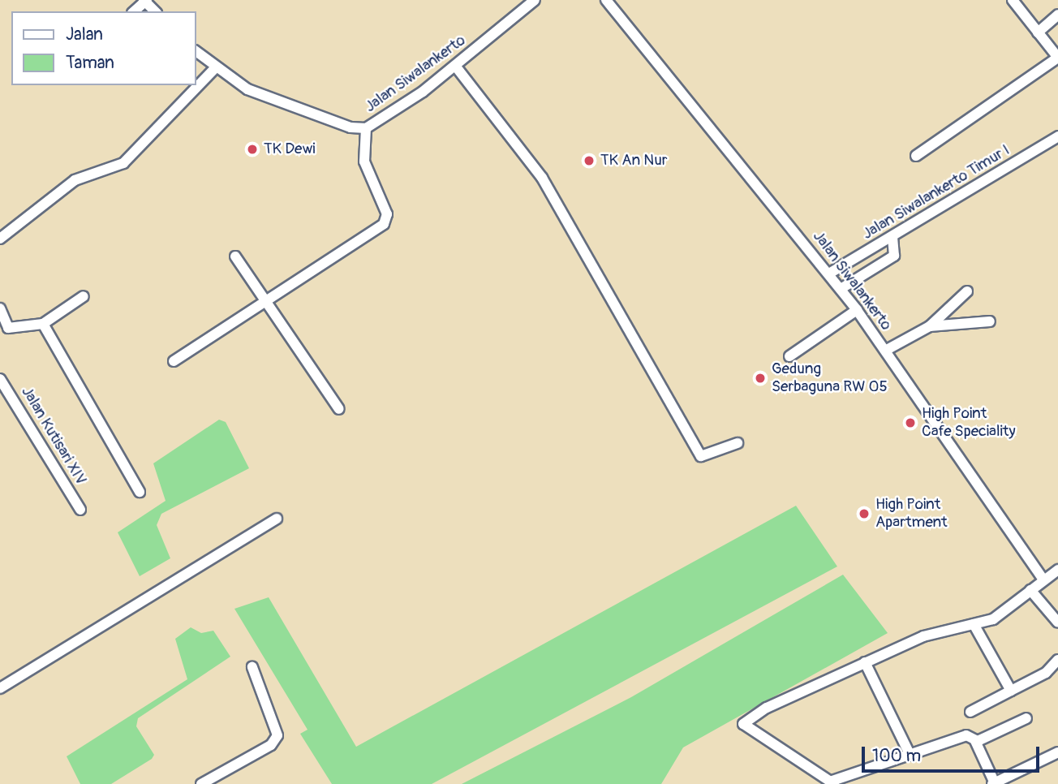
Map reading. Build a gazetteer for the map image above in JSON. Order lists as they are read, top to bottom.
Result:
{
  "streets": {
    "street": ["Jalan Siwalankerto", "Jalan Siwalankerto Timur I", "Jalan Kutisari XIV"]
  },
  "crossings": [
    ["Jalan Siwalankerto", "Jalan Siwalankerto Timur I"]
  ],
  "places": [
    "TK Dewi",
    "TK An Nur",
    "Gedung Serbaguna RW 05",
    "High Point Cafe Speciality",
    "High Point Apartment"
  ],
  "legend": ["Jalan", "Taman"],
  "scale_bar": "100 m"
}
